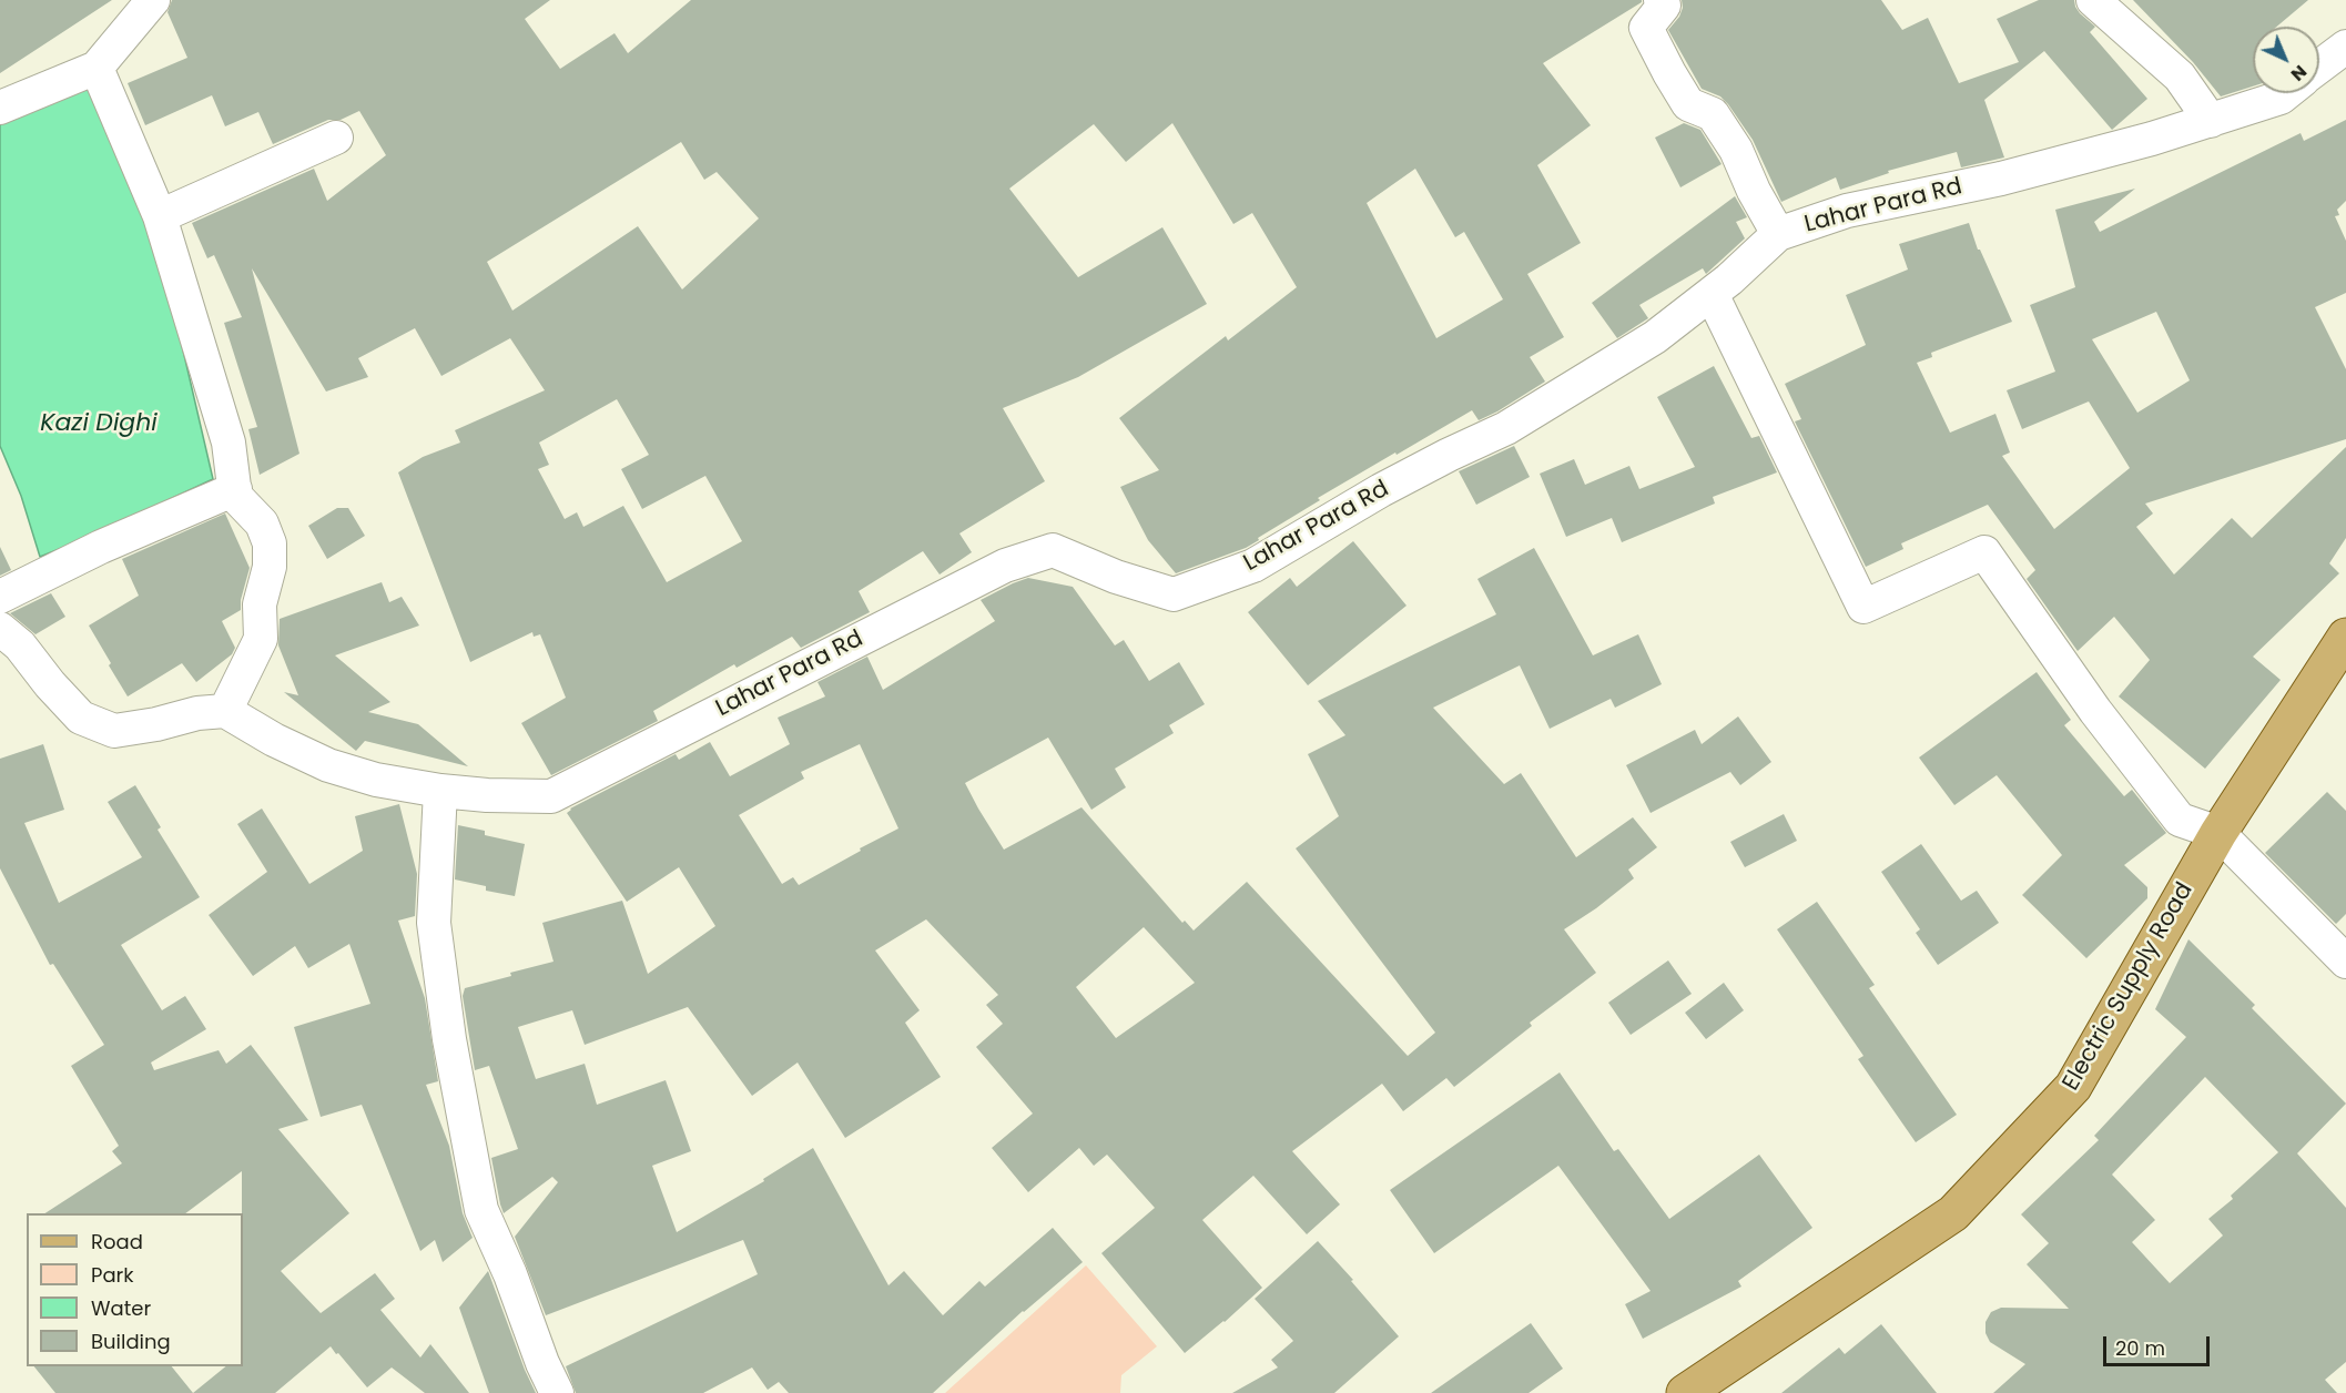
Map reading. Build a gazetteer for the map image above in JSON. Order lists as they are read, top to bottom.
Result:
{
  "streets": {
    "main road": ["Electric Supply Road"],
    "street": ["Lahar Para Rd"]
  },
  "water": ["Kazi Dighi"],
  "legend": [
    "Road",
    "Park",
    "Water",
    "Building"
  ],
  "scale_bar": "20 m",
  "north": "bottom right"
}
